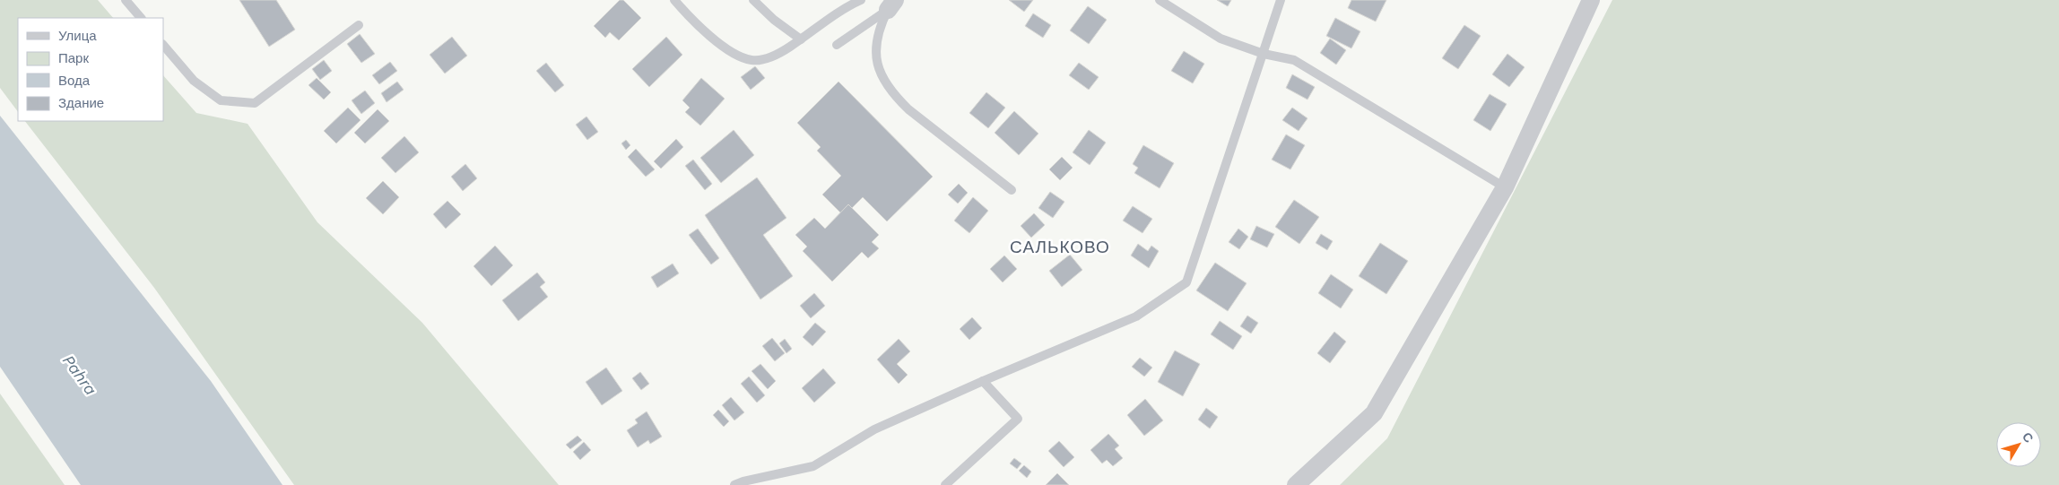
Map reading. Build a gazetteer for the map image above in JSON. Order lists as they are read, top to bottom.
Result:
{
  "districts": ["САЛЬКОВО"],
  "water": ["Pahra"],
  "legend": [
    "Улица",
    "Парк",
    "Вода",
    "Здание"
  ],
  "north": "top right"
}
